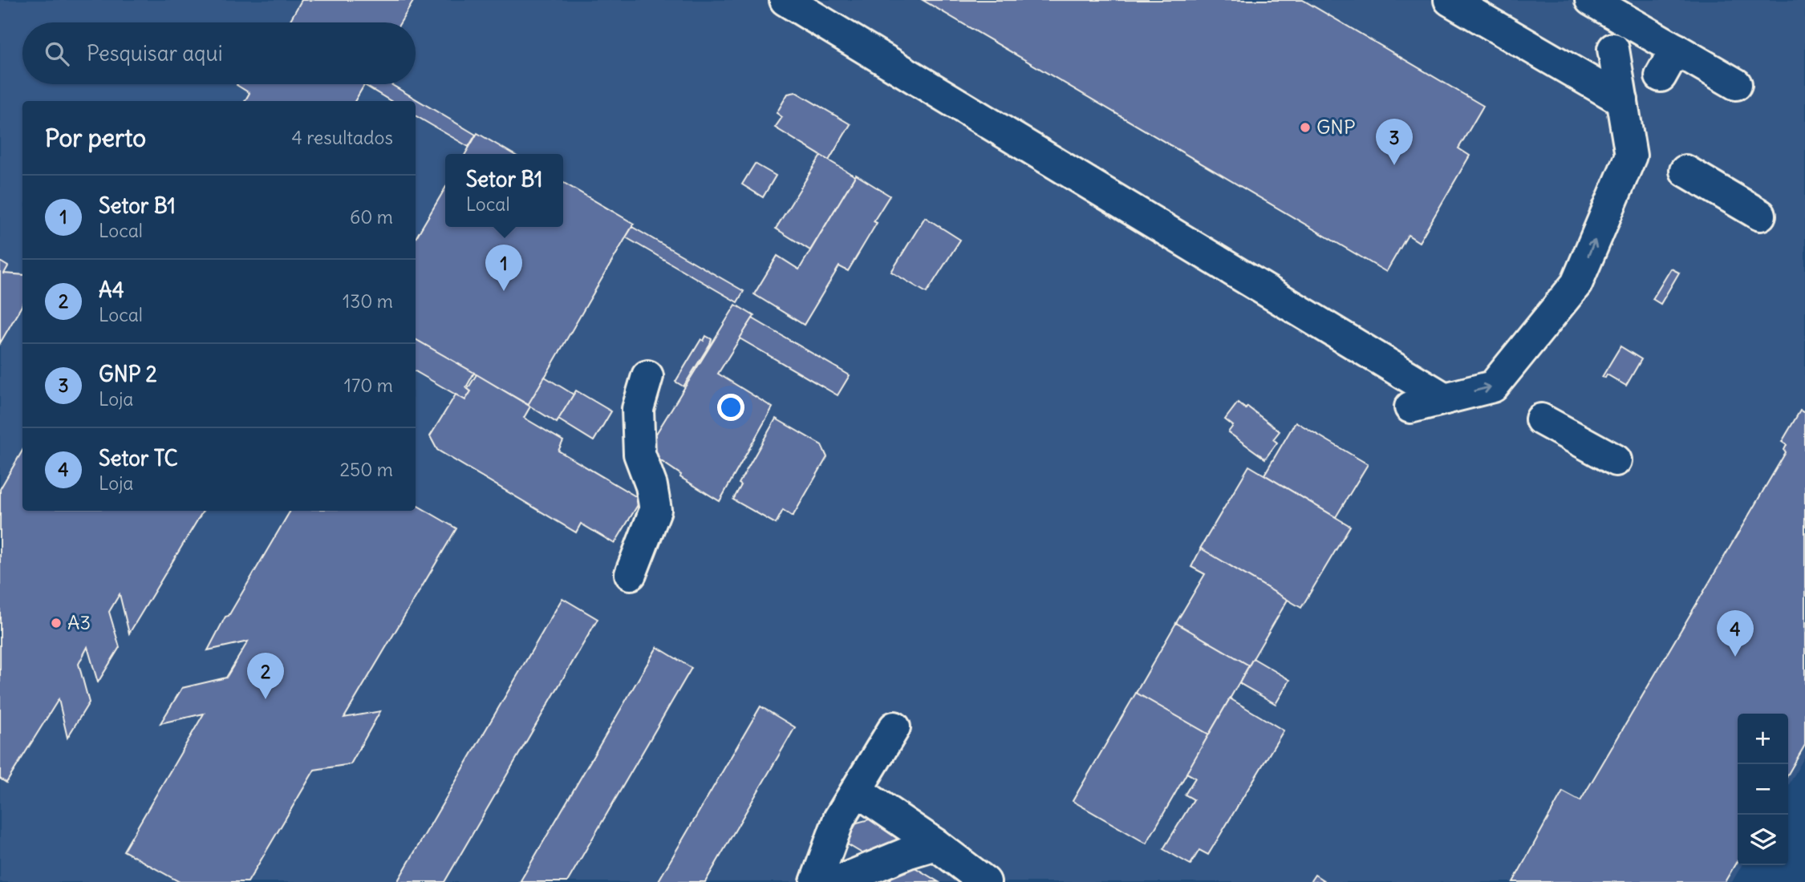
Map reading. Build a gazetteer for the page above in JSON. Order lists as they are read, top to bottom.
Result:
{
  "places": ["GNP", "A3"],
  "page": {
    "search": "Pesquisar aqui",
    "heading": ["Por perto", "4 resultados"],
    "pins": [
      "3",
      "1",
      "4",
      "2"
    ],
    "popup": ["Setor B1", "Local"],
    "list": [
      {
        "mark": "1",
        "name": "Setor B1",
        "note": "Local",
        "value": "60 m"
      },
      {
        "mark": "2",
        "name": "A4",
        "note": "Local",
        "value": "130 m"
      },
      {
        "mark": "3",
        "name": "GNP 2",
        "note": "Loja",
        "value": "170 m"
      },
      {
        "mark": "4",
        "name": "Setor TC",
        "note": "Loja",
        "value": "250 m"
      }
    ],
    "map_buttons": ["+", "−"]
  }
}
